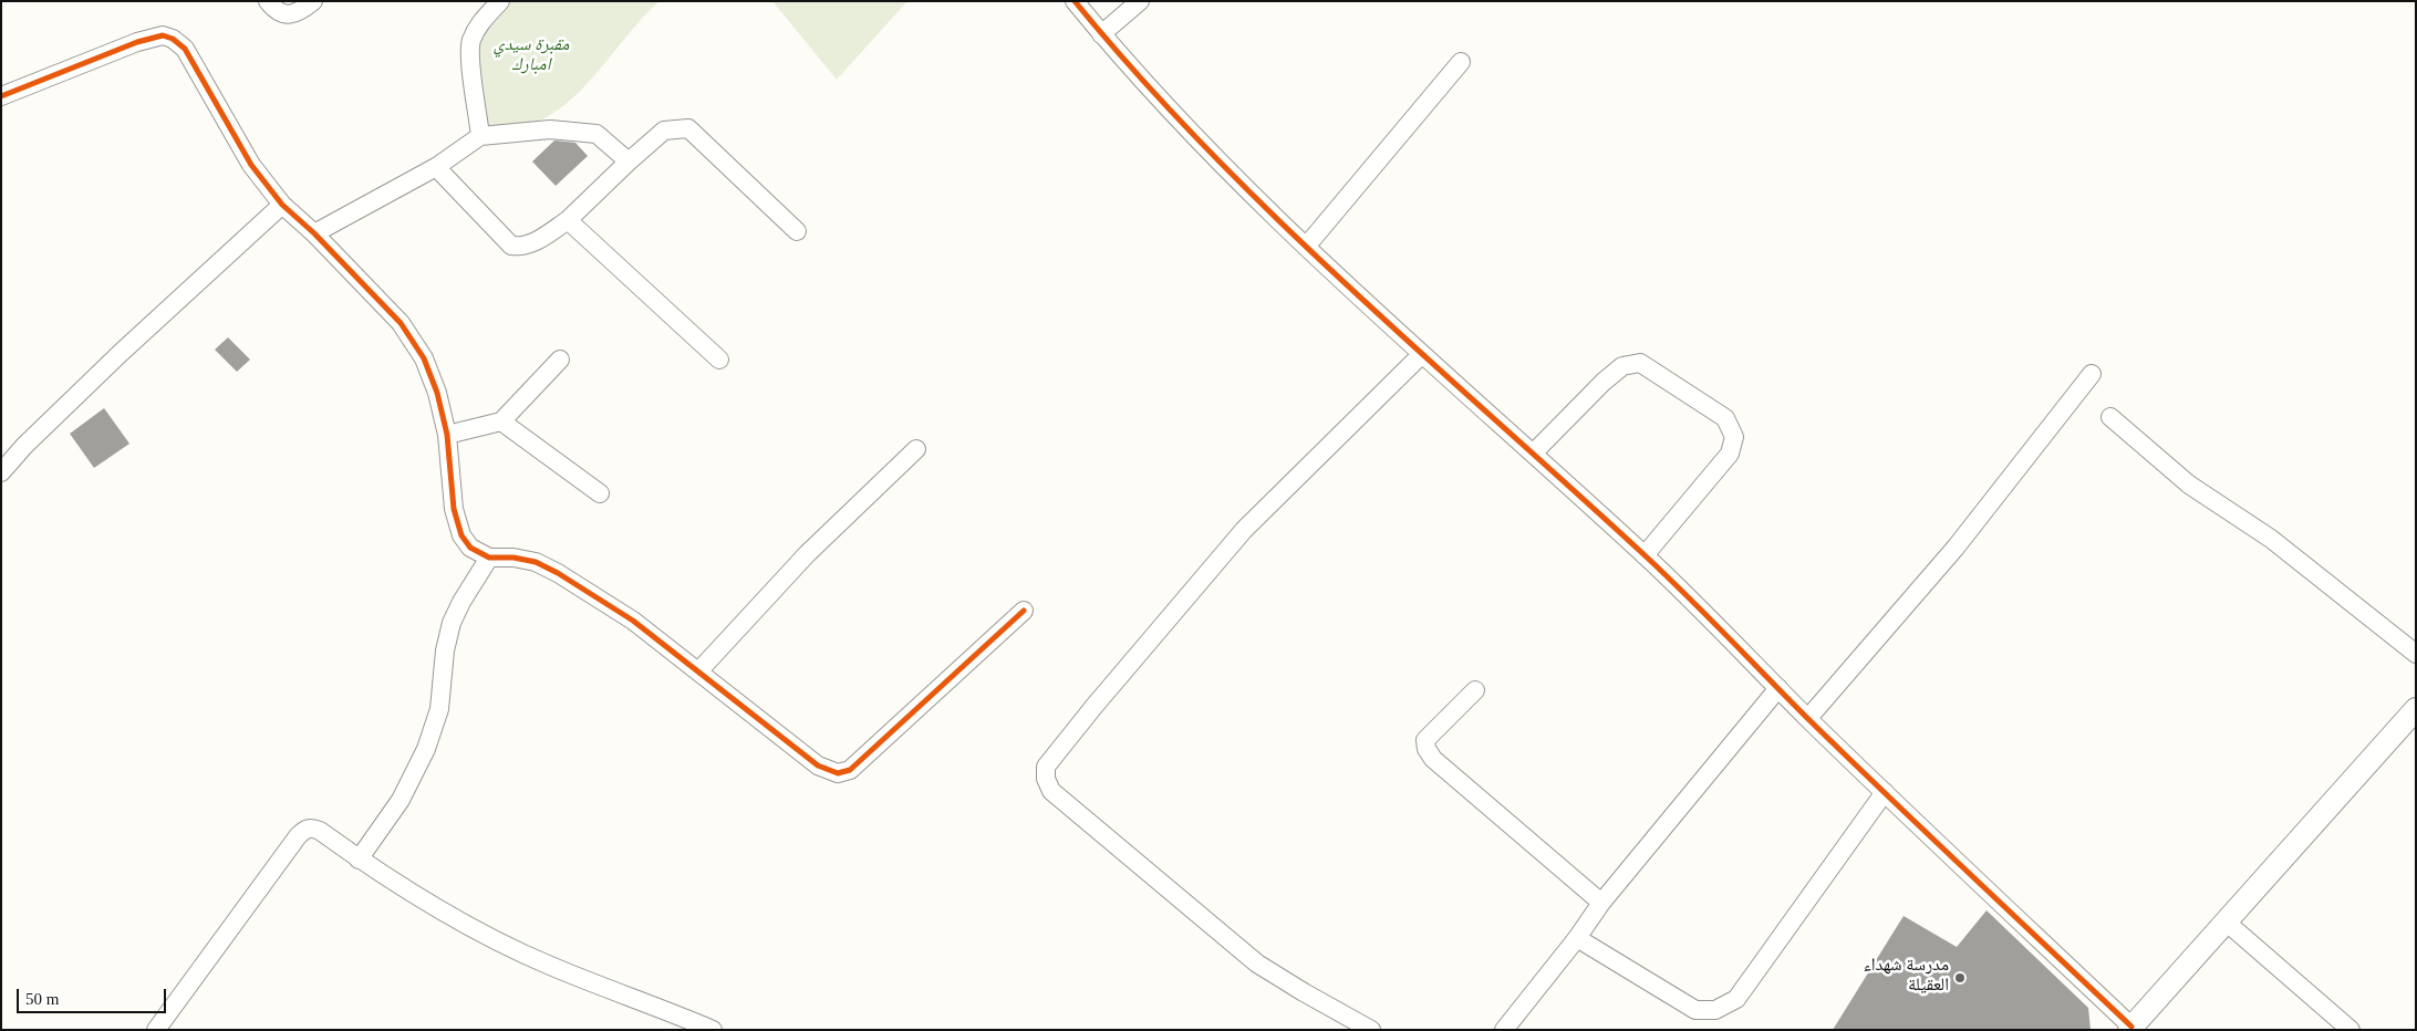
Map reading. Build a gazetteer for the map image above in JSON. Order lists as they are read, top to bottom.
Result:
{
  "parks": ["مقبرة سيدي امبارك"],
  "places": ["مدرسة شهداء العقيلة"],
  "scale_bar": "50 m"
}
